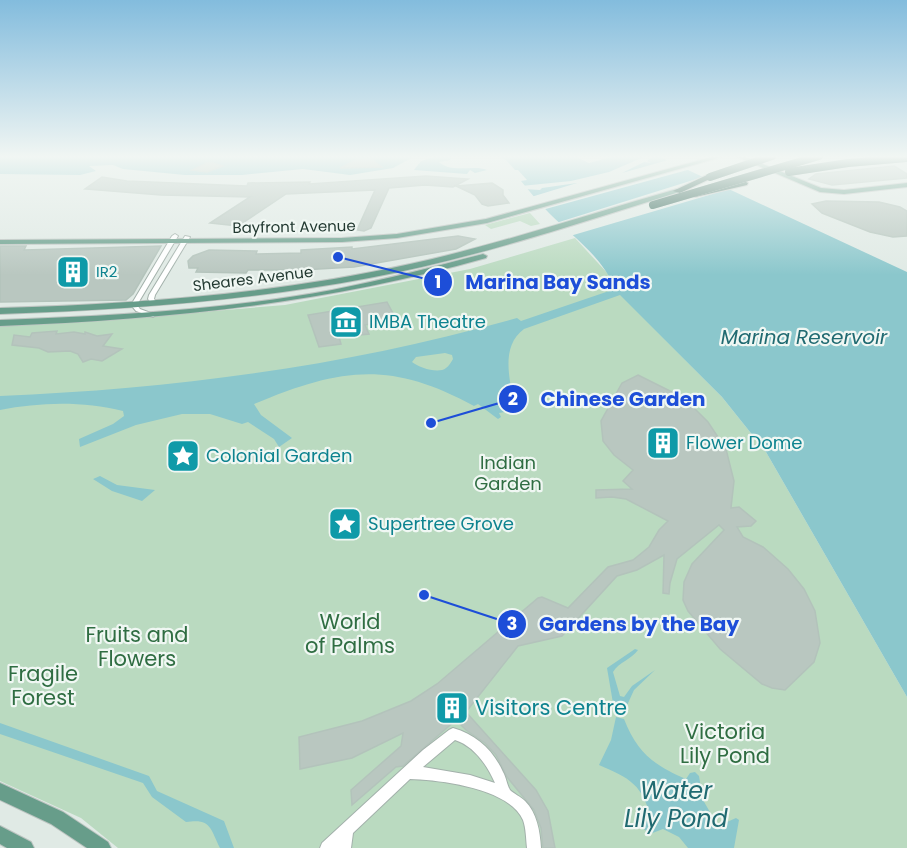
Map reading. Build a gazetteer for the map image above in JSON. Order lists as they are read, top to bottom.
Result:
{
  "streets": {
    "main road": ["Bayfront Avenue", "Sheares Avenue"]
  },
  "water": ["Marina Reservoir", "Water Lily Pond"],
  "parks": [
    "Indian Garden",
    "World of Palms",
    "Fruits and Flowers",
    "Fragile Forest",
    "Victoria Lily Pond"
  ],
  "places": {
    "other": ["Marina Bay Sands", "Chinese Garden", "Gardens by the Bay"],
    "building": ["IR2", "Flower Dome", "Visitors Centre"],
    "museum": ["IMBA Theatre"],
    "place": ["Colonial Garden", "Supertree Grove"]
  }
}
